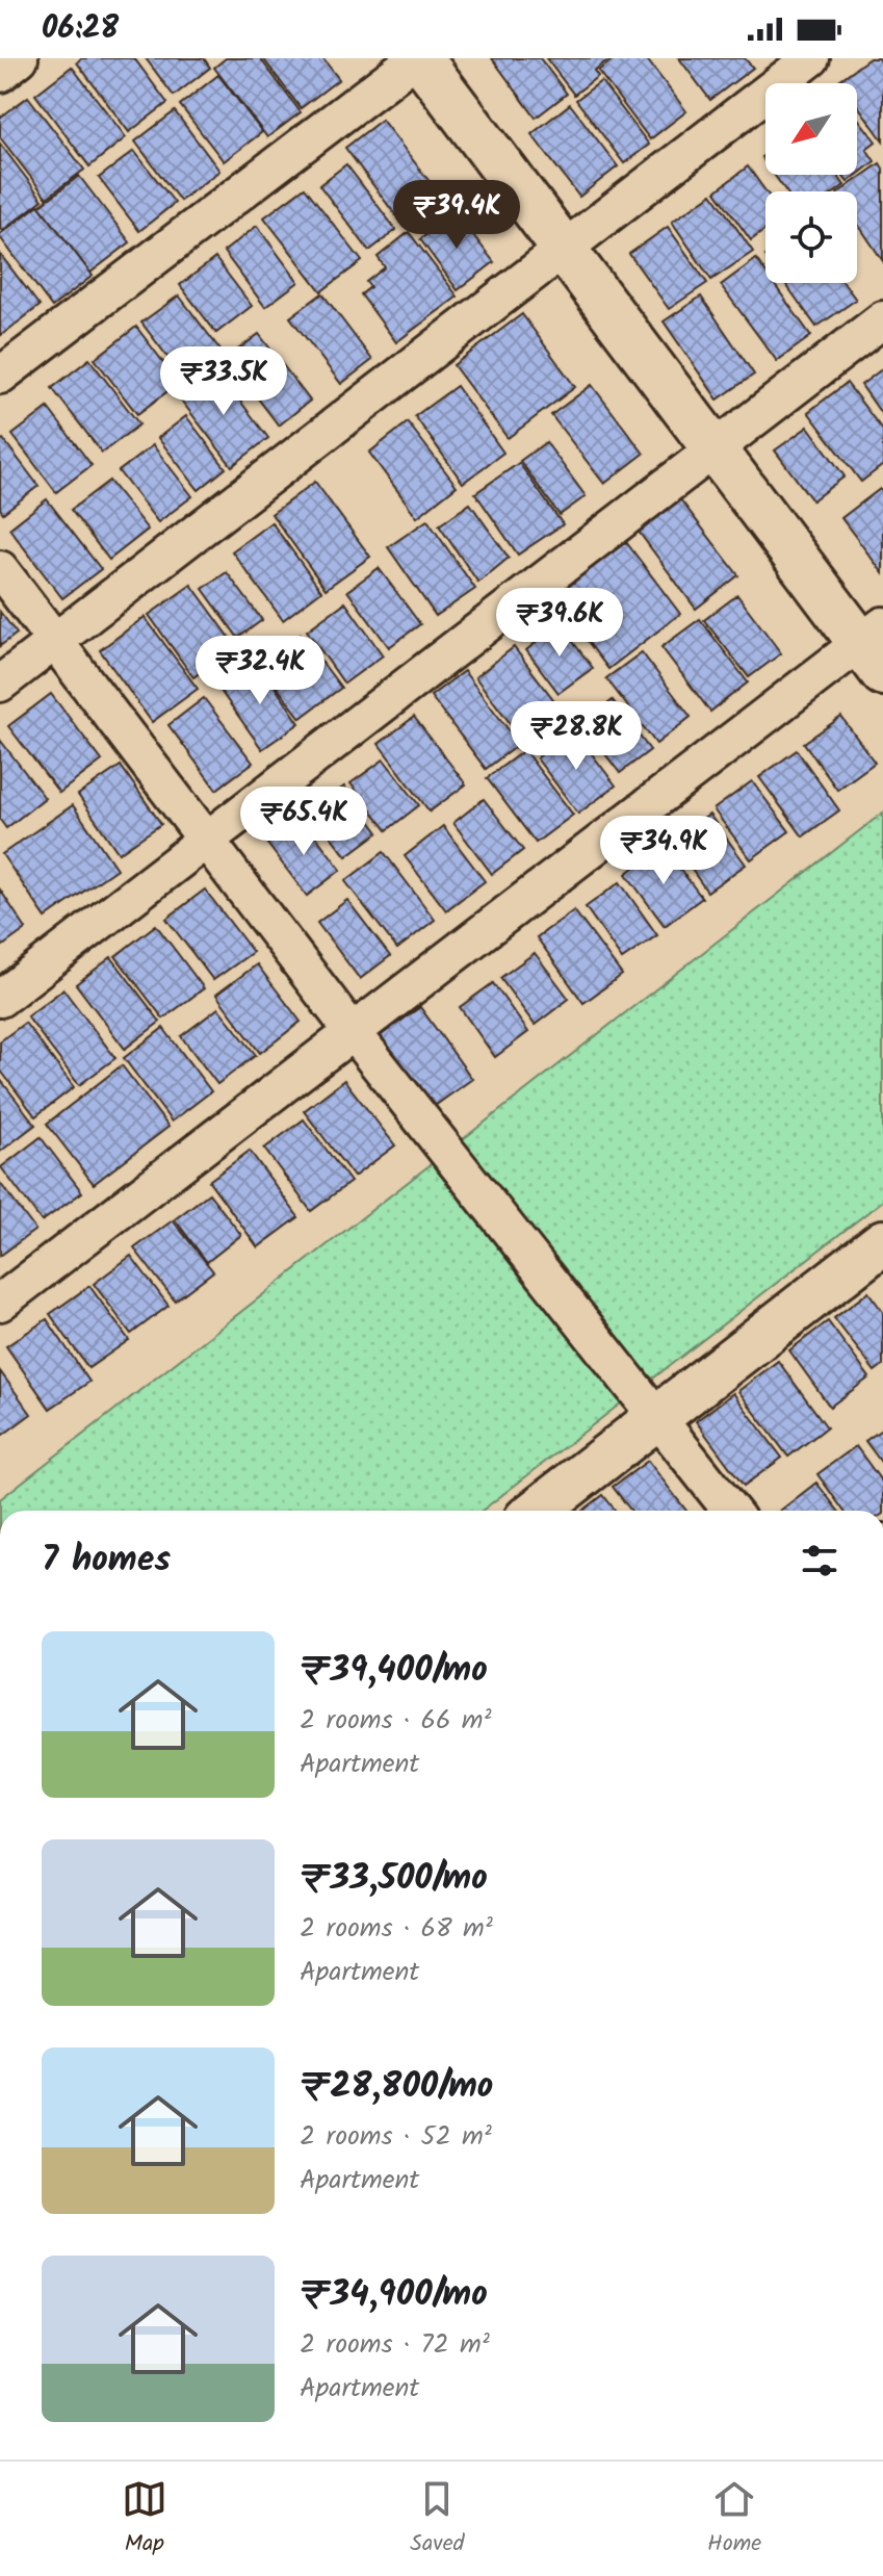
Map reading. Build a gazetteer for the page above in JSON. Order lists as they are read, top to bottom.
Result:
{
  "north": "bottom left",
  "page": {
    "status": "06:28",
    "price": [
      "₹39.4K",
      "₹33.5K",
      "₹39.6K",
      "₹32.4K",
      "₹28.8K",
      "₹65.4K",
      "₹34.9K"
    ],
    "heading": "7 homes",
    "list": [
      {
        "name": "₹39,400/mo",
        "note": "2 rooms · 66 m² · Apartment"
      },
      {
        "name": "₹33,500/mo",
        "note": "2 rooms · 68 m² · Apartment"
      },
      {
        "name": "₹28,800/mo",
        "note": "2 rooms · 52 m² · Apartment"
      },
      {
        "name": "₹34,900/mo",
        "note": "2 rooms · 72 m² · Apartment"
      }
    ],
    "tabs": ["Map", "Saved", "Home"]
  }
}
